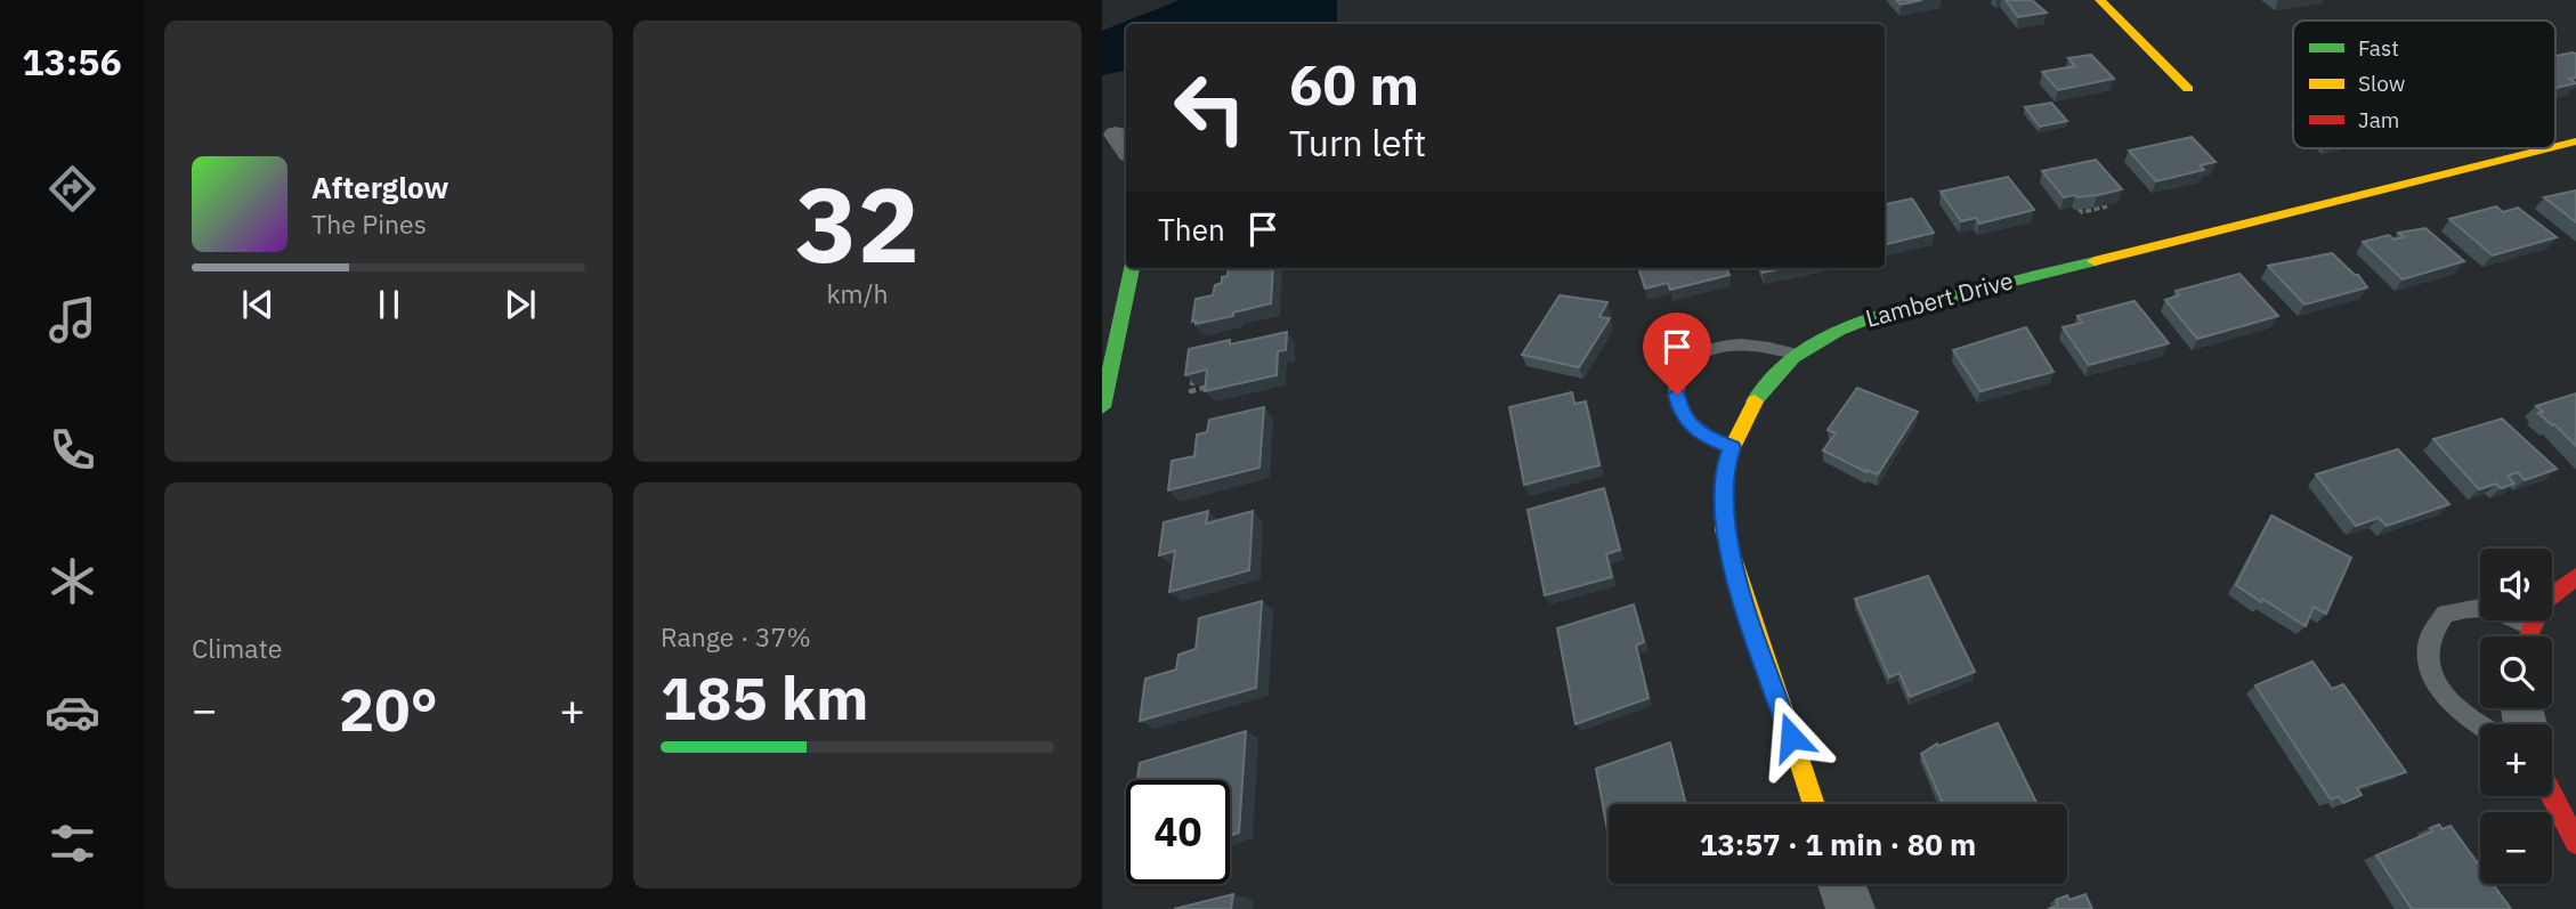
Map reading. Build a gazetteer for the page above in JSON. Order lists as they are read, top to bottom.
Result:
{
  "streets": {
    "street": ["Lambert Drive"]
  },
  "legend": ["Fast", "Slow", "Jam"],
  "page": {
    "tabs": "13:56",
    "tile": [
      ["32", "km/h"],
      "Climate",
      ["Range · 37%", "185 km"]
    ],
    "turn": ["60 m", "Turn left"],
    "song": ["Afterglow", "The Pines"],
    "then": "Then",
    "map_buttons": ["+", "−"],
    "heat": ["−", "20°", "+"],
    "limit": "40",
    "trip": "13:57 · 1 min · 80 m"
  }
}
